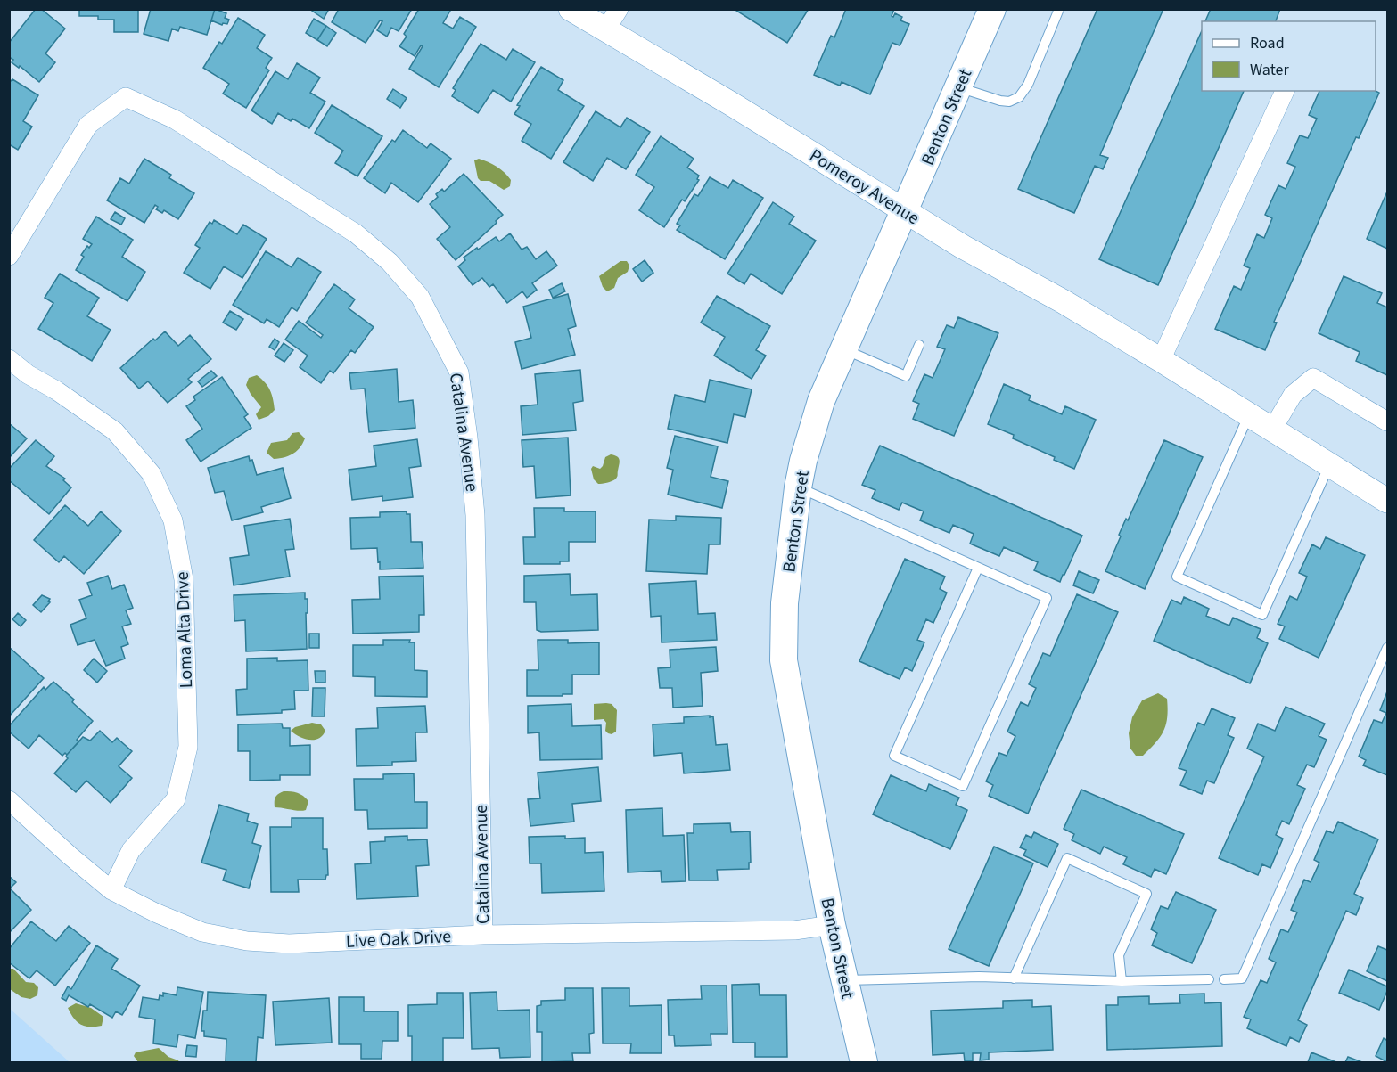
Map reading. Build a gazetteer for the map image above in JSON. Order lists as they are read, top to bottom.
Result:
{
  "streets": {
    "main road": ["Benton Street"],
    "street": [
      "Pomeroy Avenue",
      "Catalina Avenue",
      "Loma Alta Drive",
      "Live Oak Drive"
    ]
  },
  "crossings": [
    ["Benton Street", "Pomeroy Avenue"],
    ["Benton Street", "Live Oak Drive"],
    ["Catalina Avenue", "Live Oak Drive"],
    ["Loma Alta Drive", "Live Oak Drive"]
  ],
  "legend": ["Road", "Water"]
}
